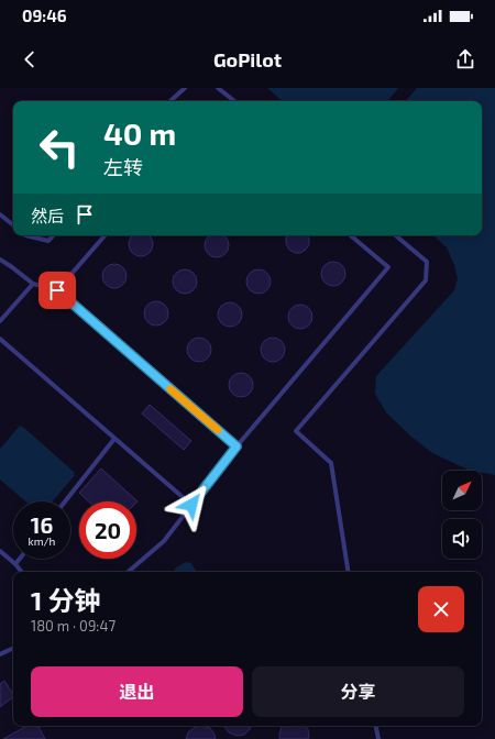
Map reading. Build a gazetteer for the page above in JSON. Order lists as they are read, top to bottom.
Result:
{
  "north": "top right",
  "page": {
    "status": "09:46",
    "header": "GoPilot",
    "turn": ["40 m", "左转"],
    "then": "然后",
    "speed": "16 km/h",
    "limit": "20",
    "heading": ["1 分钟", "180 m · 09:47"],
    "buttons": ["退出", "分享"]
  }
}
